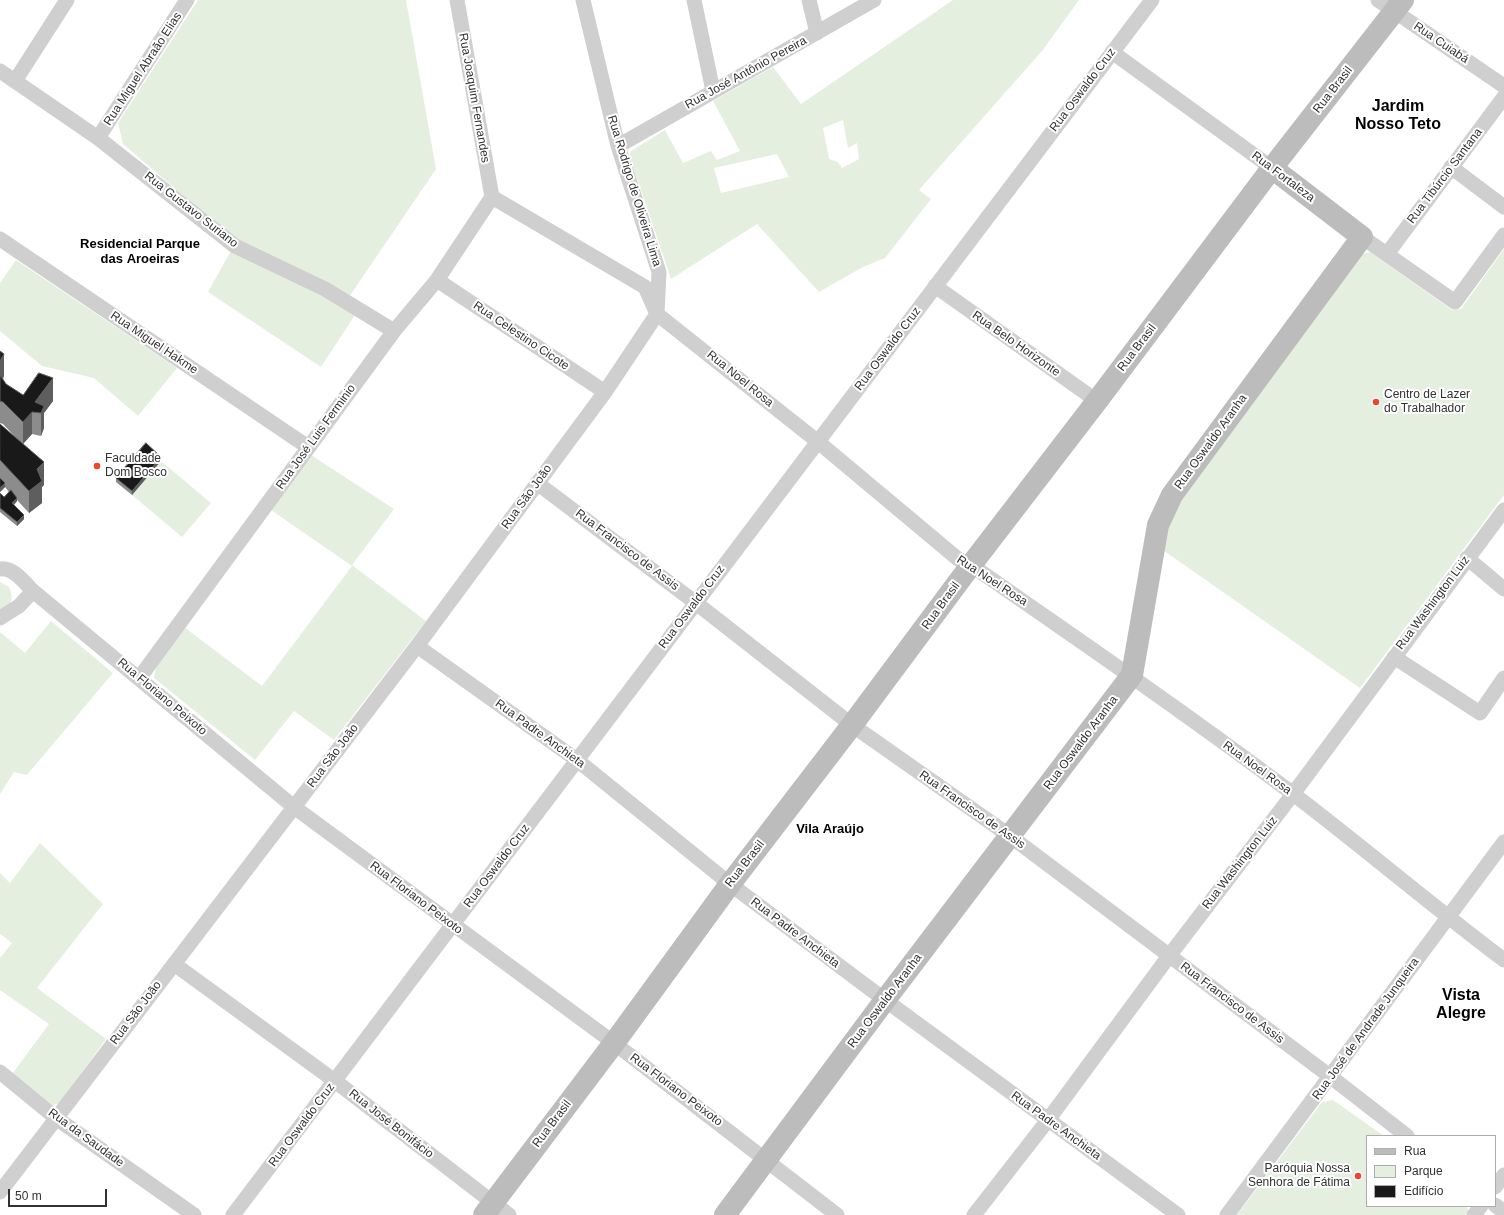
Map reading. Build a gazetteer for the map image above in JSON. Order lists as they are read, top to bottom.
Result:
{
  "streets": {
    "street": [
      "Rua Cuiabá",
      "Rua Miguel Abraão Elias",
      "Rua José Antônio Pereira",
      "Rua Oswaldo Cruz",
      "Rua Brasil",
      "Rua Joaquim Fernandes",
      "Rua Tibúrcio Santana",
      "Rua Fortaleza",
      "Rua Rodrigo de Oliveira Lima",
      "Rua Gustavo Suriano",
      "Rua Celestino Cicote",
      "Rua Miguel Hakme",
      "Rua Belo Horizonte",
      "Rua Noel Rosa",
      "Rua José Luis Ferminio",
      "Rua Oswaldo Aranha",
      "Rua São João",
      "Rua Francisco de Assis",
      "Rua Washington Luiz",
      "Rua Floriano Peixoto",
      "Rua Padre Anchieta",
      "Rua José de Andrade Junqueira",
      "Rua José Bonifácio",
      "Rua da Saudade"
    ]
  },
  "crossings": [
    ["Rua Cuiabá", "Rua Brasil"],
    ["Rua Miguel Abraão Elias", "Rua Gustavo Suriano"],
    ["Rua José Antônio Pereira", "Rua Rodrigo de Oliveira Lima"],
    ["Rua Oswaldo Cruz", "Rua Fortaleza"],
    ["Rua Oswaldo Cruz", "Rua Belo Horizonte"],
    ["Rua Oswaldo Cruz", "Rua Noel Rosa"],
    ["Rua Oswaldo Cruz", "Rua Francisco de Assis"],
    ["Rua Oswaldo Cruz", "Rua Floriano Peixoto"],
    ["Rua Oswaldo Cruz", "Rua Padre Anchieta"],
    ["Rua Oswaldo Cruz", "Rua José Bonifácio"],
    ["Rua Brasil", "Rua Fortaleza"],
    ["Rua Brasil", "Rua Belo Horizonte"],
    ["Rua Brasil", "Rua Noel Rosa"],
    ["Rua Brasil", "Rua Francisco de Assis"],
    ["Rua Brasil", "Rua Floriano Peixoto"],
    ["Rua Brasil", "Rua Padre Anchieta"],
    ["Rua Brasil", "Rua José Bonifácio"],
    ["Rua Joaquim Fernandes", "Rua Noel Rosa"],
    ["Rua Joaquim Fernandes", "Rua José Luis Ferminio"],
    ["Rua Tibúrcio Santana", "Rua Fortaleza"],
    ["Rua Fortaleza", "Rua Oswaldo Aranha"],
    ["Rua Rodrigo de Oliveira Lima", "Rua Noel Rosa"],
    ["Rua Rodrigo de Oliveira Lima", "Rua São João"],
    ["Rua Gustavo Suriano", "Rua José Luis Ferminio"],
    ["Rua Celestino Cicote", "Rua José Luis Ferminio"],
    ["Rua Celestino Cicote", "Rua São João"],
    ["Rua Miguel Hakme", "Rua José Luis Ferminio"],
    ["Rua Noel Rosa", "Rua José Luis Ferminio"],
    ["Rua Noel Rosa", "Rua Oswaldo Aranha"],
    ["Rua Noel Rosa", "Rua São João"],
    ["Rua Noel Rosa", "Rua Washington Luiz"],
    ["Rua Noel Rosa", "Rua José de Andrade Junqueira"],
    ["Rua José Luis Ferminio", "Rua Floriano Peixoto"],
    ["Rua Oswaldo Aranha", "Rua Francisco de Assis"],
    ["Rua Oswaldo Aranha", "Rua Floriano Peixoto"],
    ["Rua Oswaldo Aranha", "Rua Padre Anchieta"],
    ["Rua São João", "Rua Francisco de Assis"],
    ["Rua São João", "Rua Floriano Peixoto"],
    ["Rua São João", "Rua Padre Anchieta"],
    ["Rua São João", "Rua José Bonifácio"],
    ["Rua São João", "Rua da Saudade"],
    ["Rua Francisco de Assis", "Rua Washington Luiz"],
    ["Rua Francisco de Assis", "Rua José de Andrade Junqueira"],
    ["Rua Washington Luiz", "Rua Padre Anchieta"]
  ],
  "districts": [
    "Jardim Nosso Teto",
    "Residencial Parque das Aroeiras",
    "Vila Araújo",
    "Vista Alegre"
  ],
  "places": ["Centro de Lazer do Trabalhador", "Faculdade Dom Bosco", "Paróquia Nossa Senhora de Fátima"],
  "legend": ["Rua", "Parque", "Edifício"],
  "scale_bar": "50 m"
}
